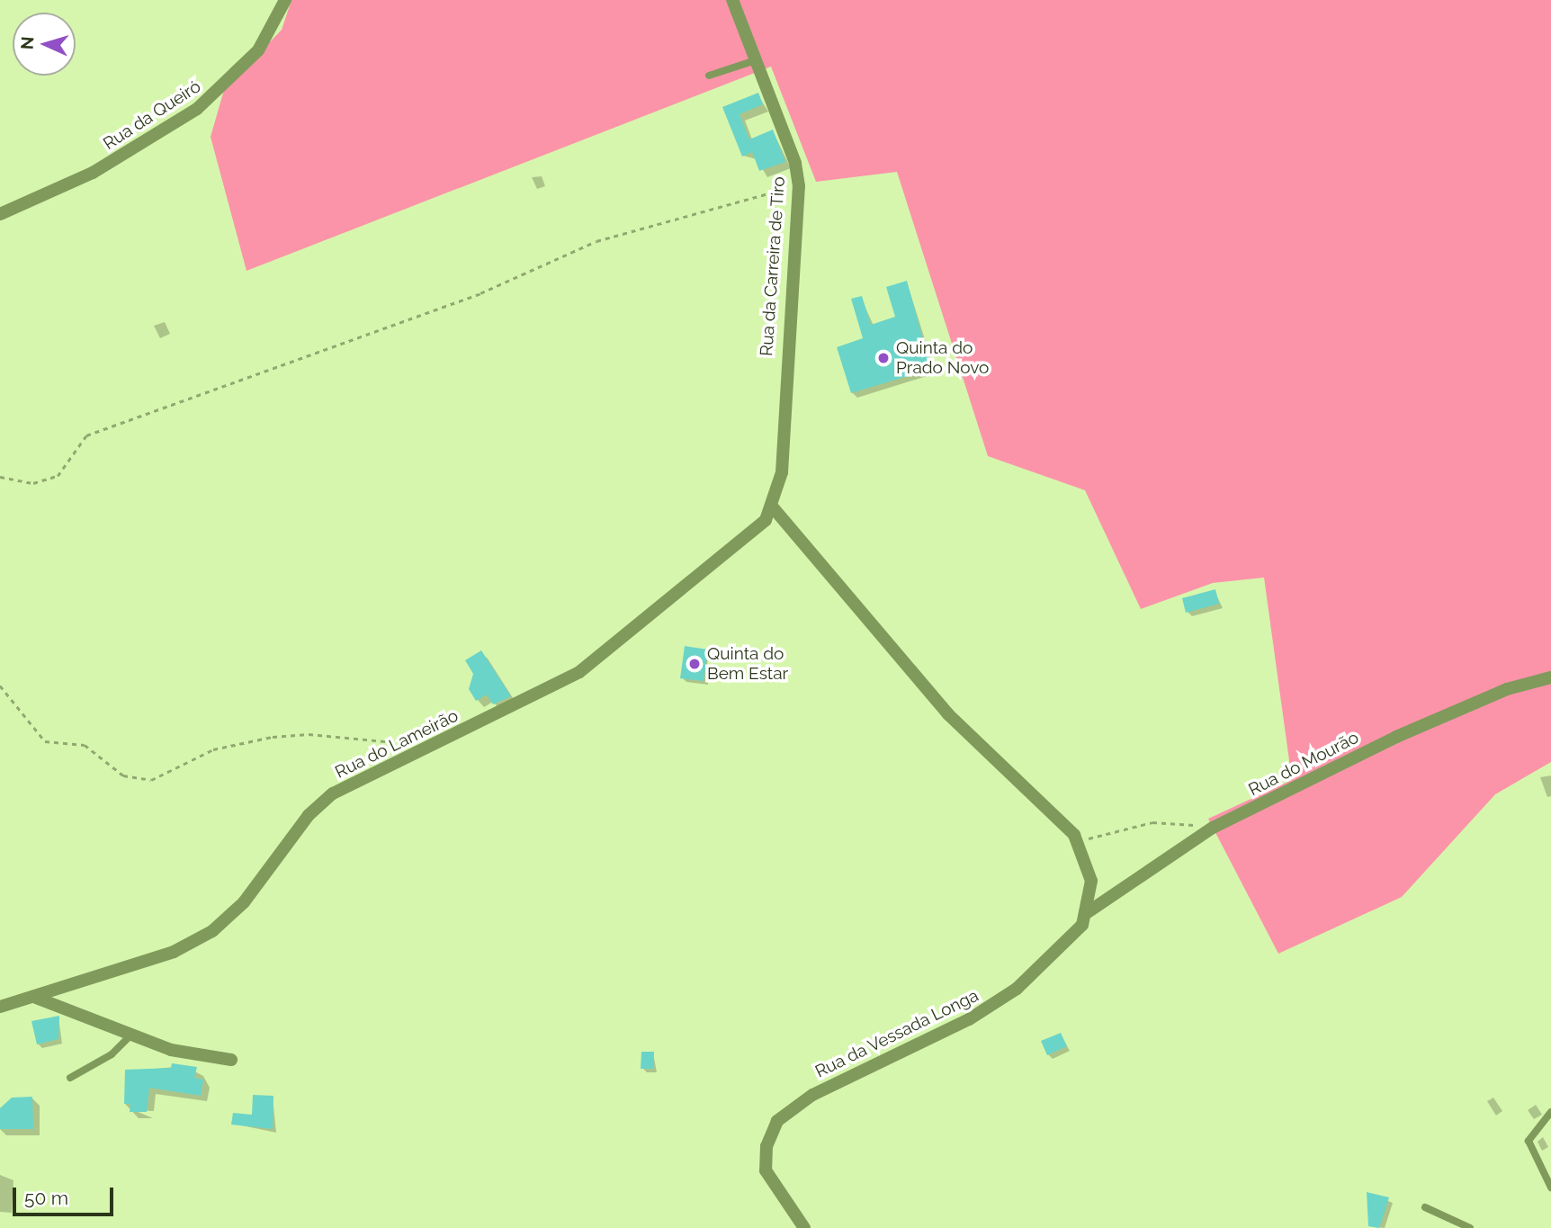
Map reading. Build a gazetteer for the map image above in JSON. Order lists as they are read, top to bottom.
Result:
{
  "streets": {
    "street": [
      "Rua da Queiró",
      "Rua da Carreira de Tiro",
      "Rua do Lameirão",
      "Rua do Mourão",
      "Rua da Vessada Longa"
    ]
  },
  "crossings": [
    ["Rua da Carreira de Tiro", "Rua do Lameirão"],
    ["Rua da Carreira de Tiro", "Rua da Vessada Longa"],
    ["Rua do Lameirão", "Rua da Vessada Longa"],
    ["Rua do Mourão", "Rua da Vessada Longa"]
  ],
  "places": ["Quinta do Prado Novo", "Quinta do Bem Estar"],
  "scale_bar": "50 m",
  "north": "left"
}
